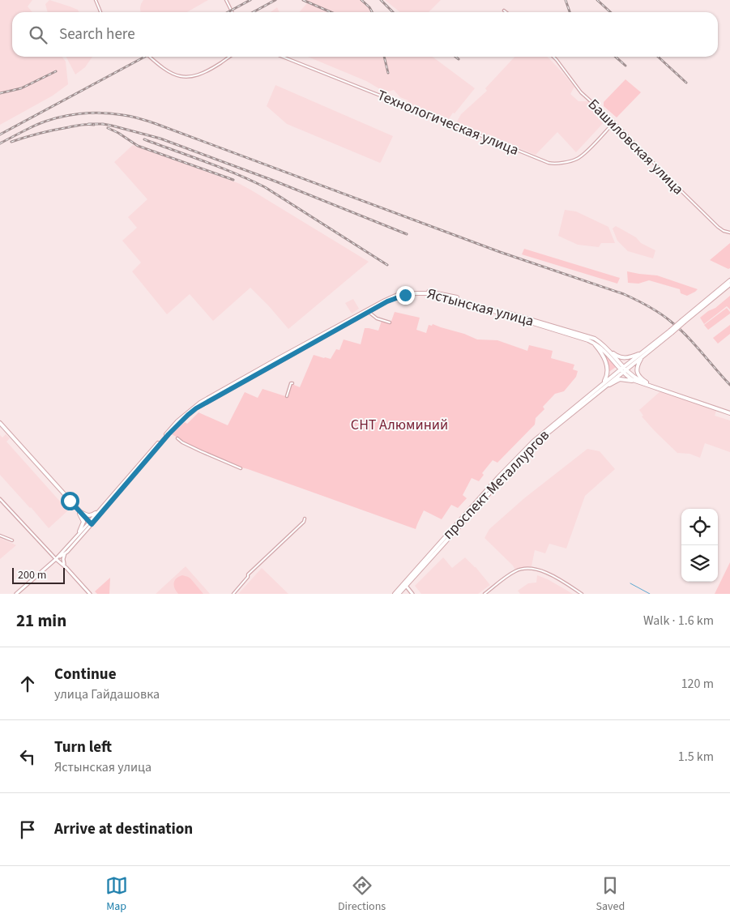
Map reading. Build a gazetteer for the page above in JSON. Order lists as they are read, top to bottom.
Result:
{
  "streets": {
    "main road": ["Ястынская улица", "проспект Металлургов"],
    "street": ["Технологическая улица", "Башиловская улица"]
  },
  "crossings": [
    ["Технологическая улица", "Башиловская улица"],
    ["Ястынская улица", "проспект Металлургов"]
  ],
  "parks": ["СНТ Алюминий"],
  "scale_bar": "200 m",
  "page": {
    "search": "Search here",
    "scale": "200 m",
    "heading": ["21 min", "Walk · 1.6 km"],
    "list": [
      ["Continue", "улица Гайдашовка", "120 m"],
      ["Turn left", "Ястынская улица", "1.5 km"],
      "Arrive at destination"
    ],
    "nav": ["Map", "Directions", "Saved"]
  }
}
